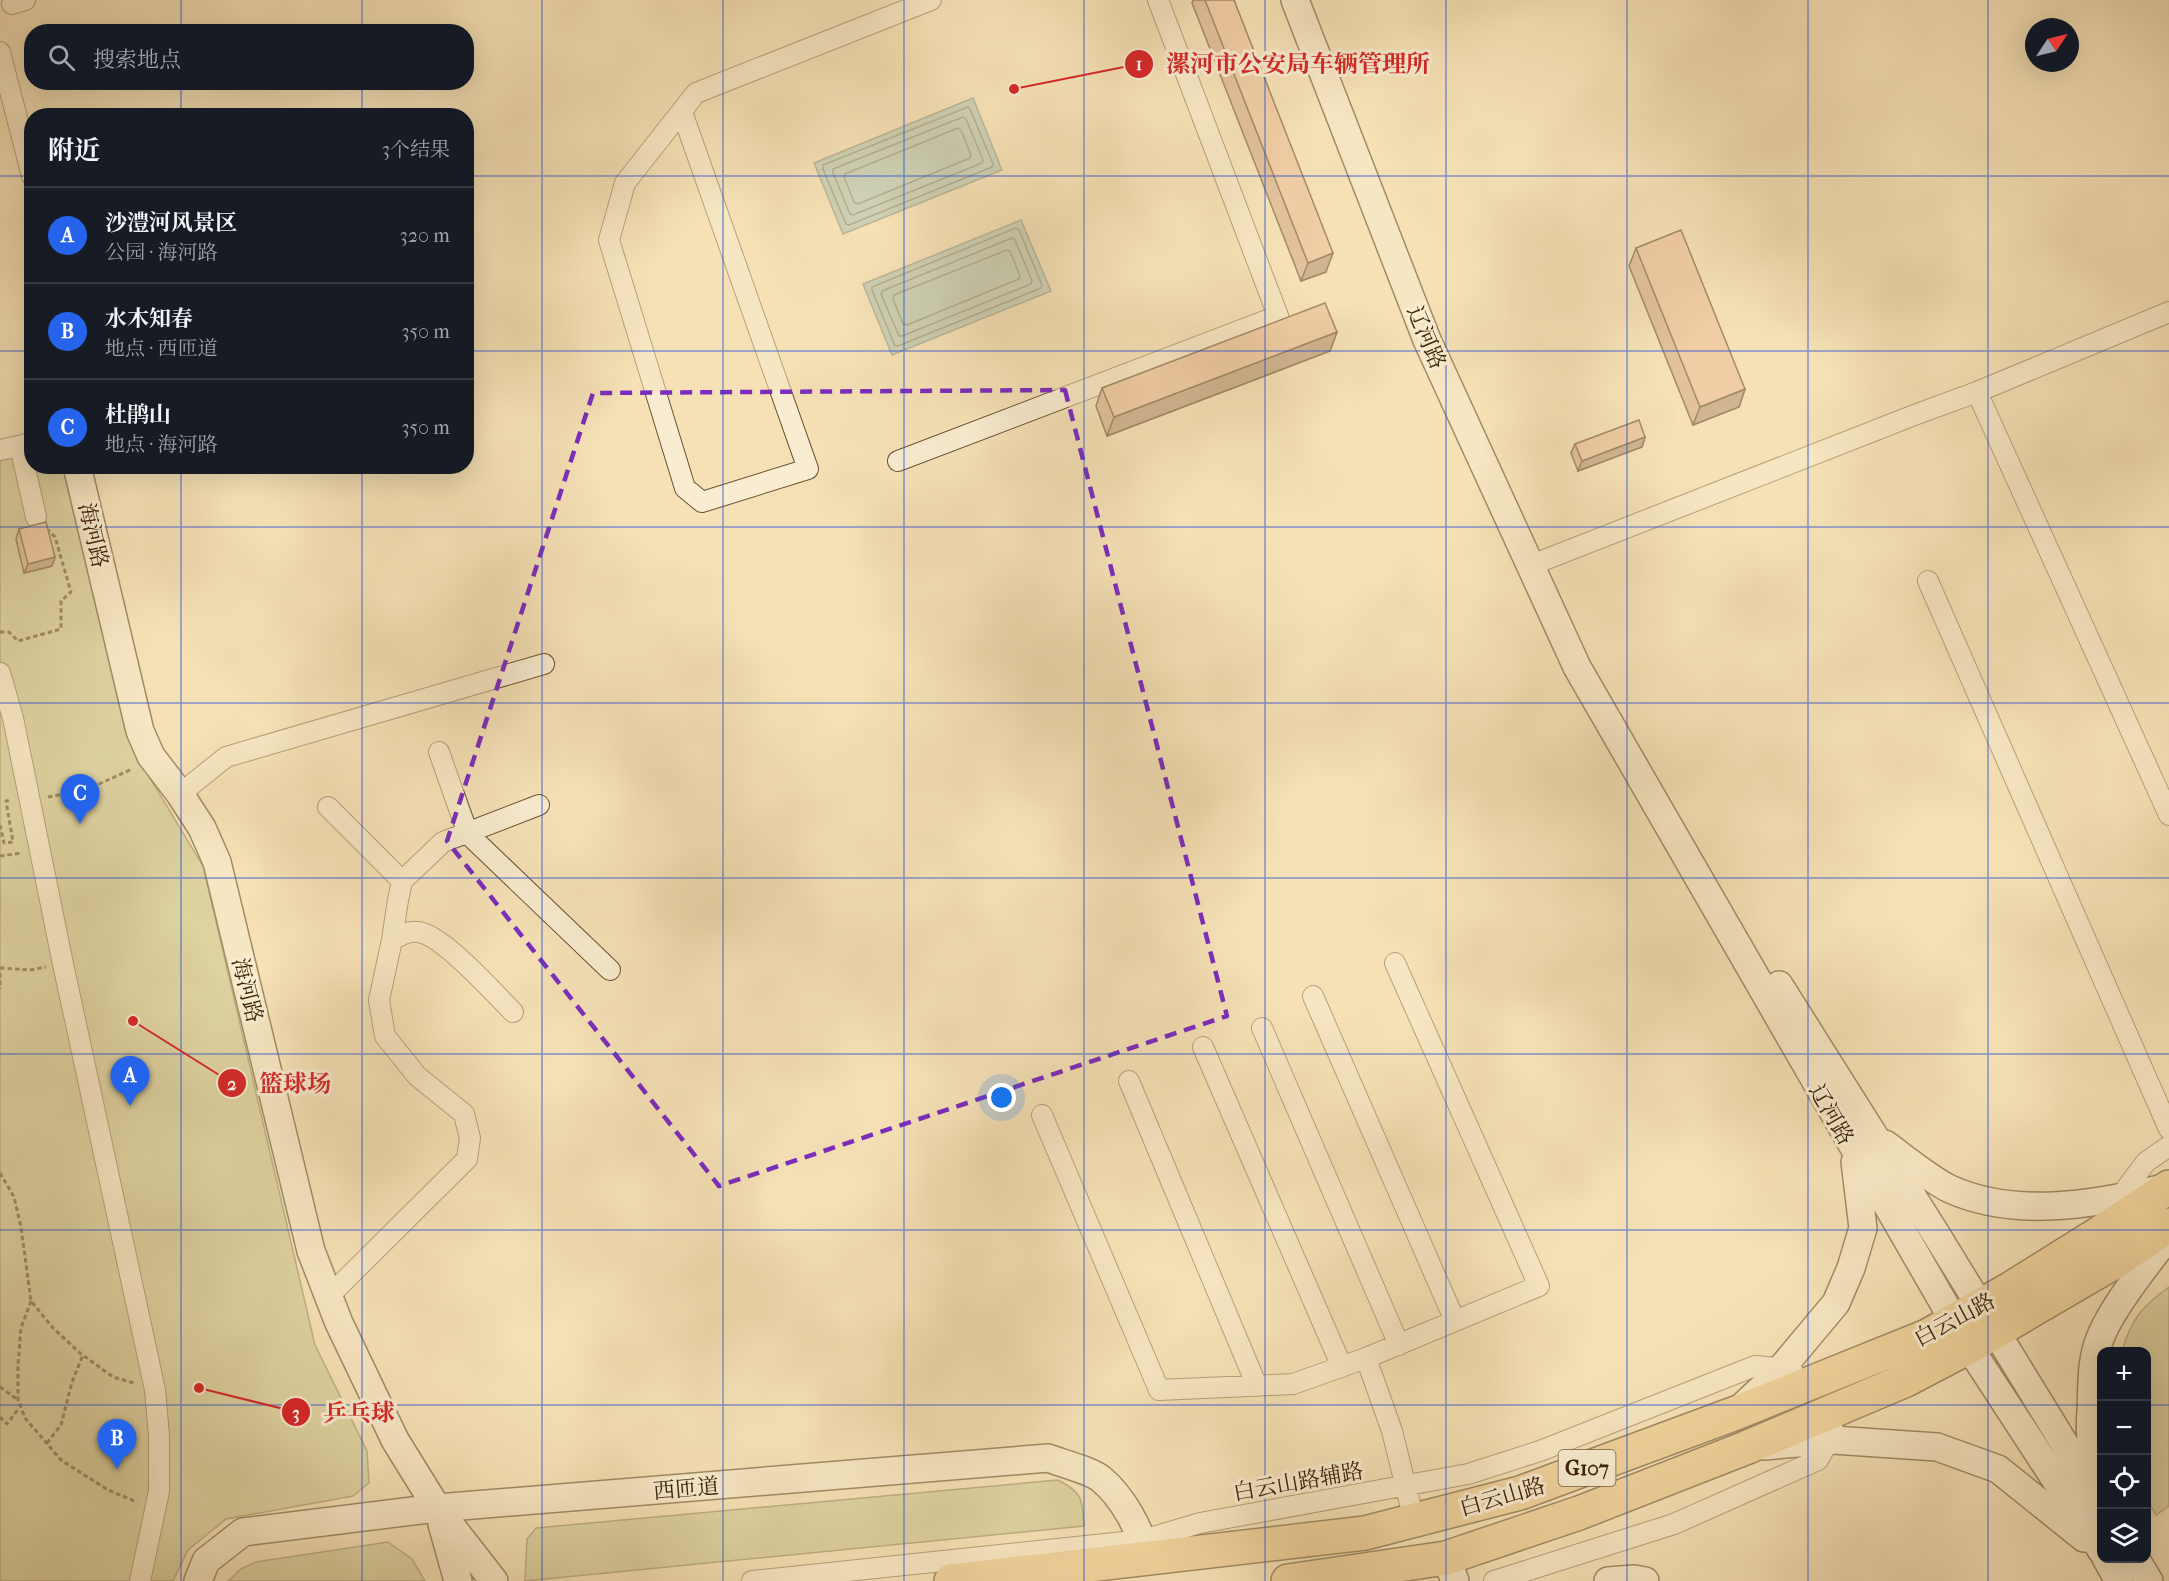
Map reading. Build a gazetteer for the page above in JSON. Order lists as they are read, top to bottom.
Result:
{
  "streets": {
    "highway": ["白云山路", "G107"],
    "street": [
      "辽河路",
      "海河路",
      "白云山路辅路",
      "西匝道"
    ]
  },
  "crossings": [
    ["辽河路", "白云山路"],
    ["海河路", "西匝道"],
    ["白云山路", "白云山路辅路"],
    ["白云山路", "西匝道"],
    ["白云山路辅路", "西匝道"]
  ],
  "places": ["漯河市公安局车辆管理所", "篮球场", "乒乓球"],
  "north": "top right",
  "page": {
    "search": "搜索地点",
    "heading": ["附近", "3个结果"],
    "list": [
      {
        "mark": "A",
        "name": "沙澧河风景区",
        "note": "公园 · 海河路",
        "value": "320 m"
      },
      {
        "mark": "B",
        "name": "水木知春",
        "note": "地点 · 西匝道",
        "value": "350 m"
      },
      {
        "mark": "C",
        "name": "杜鹃山",
        "note": "地点 · 海河路",
        "value": "350 m"
      }
    ],
    "pins": ["C", "A", "B"],
    "map_buttons": ["+", "−"]
  }
}
